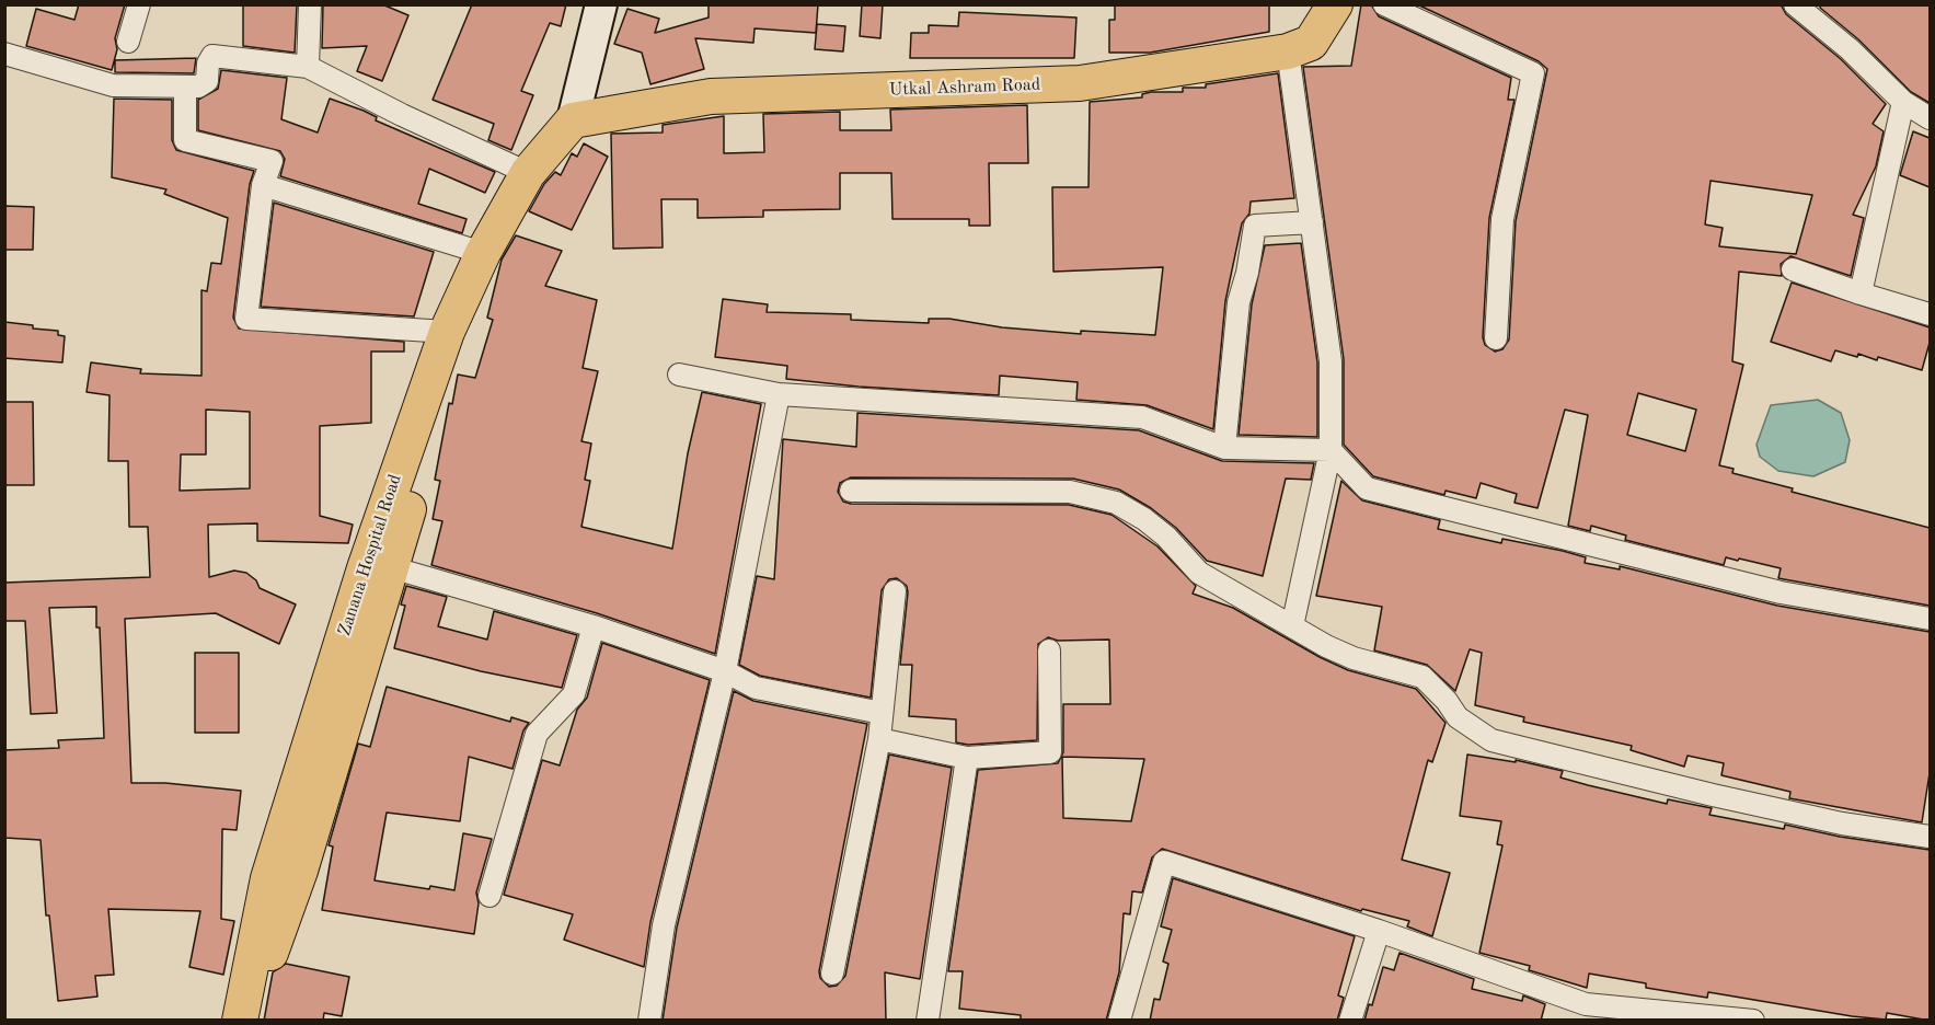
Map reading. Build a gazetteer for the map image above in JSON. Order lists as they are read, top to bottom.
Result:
{
  "streets": {
    "main road": ["Utkal Ashram Road", "Zanana Hospital Road"]
  },
  "crossings": [
    ["Utkal Ashram Road", "Zanana Hospital Road"]
  ]
}
